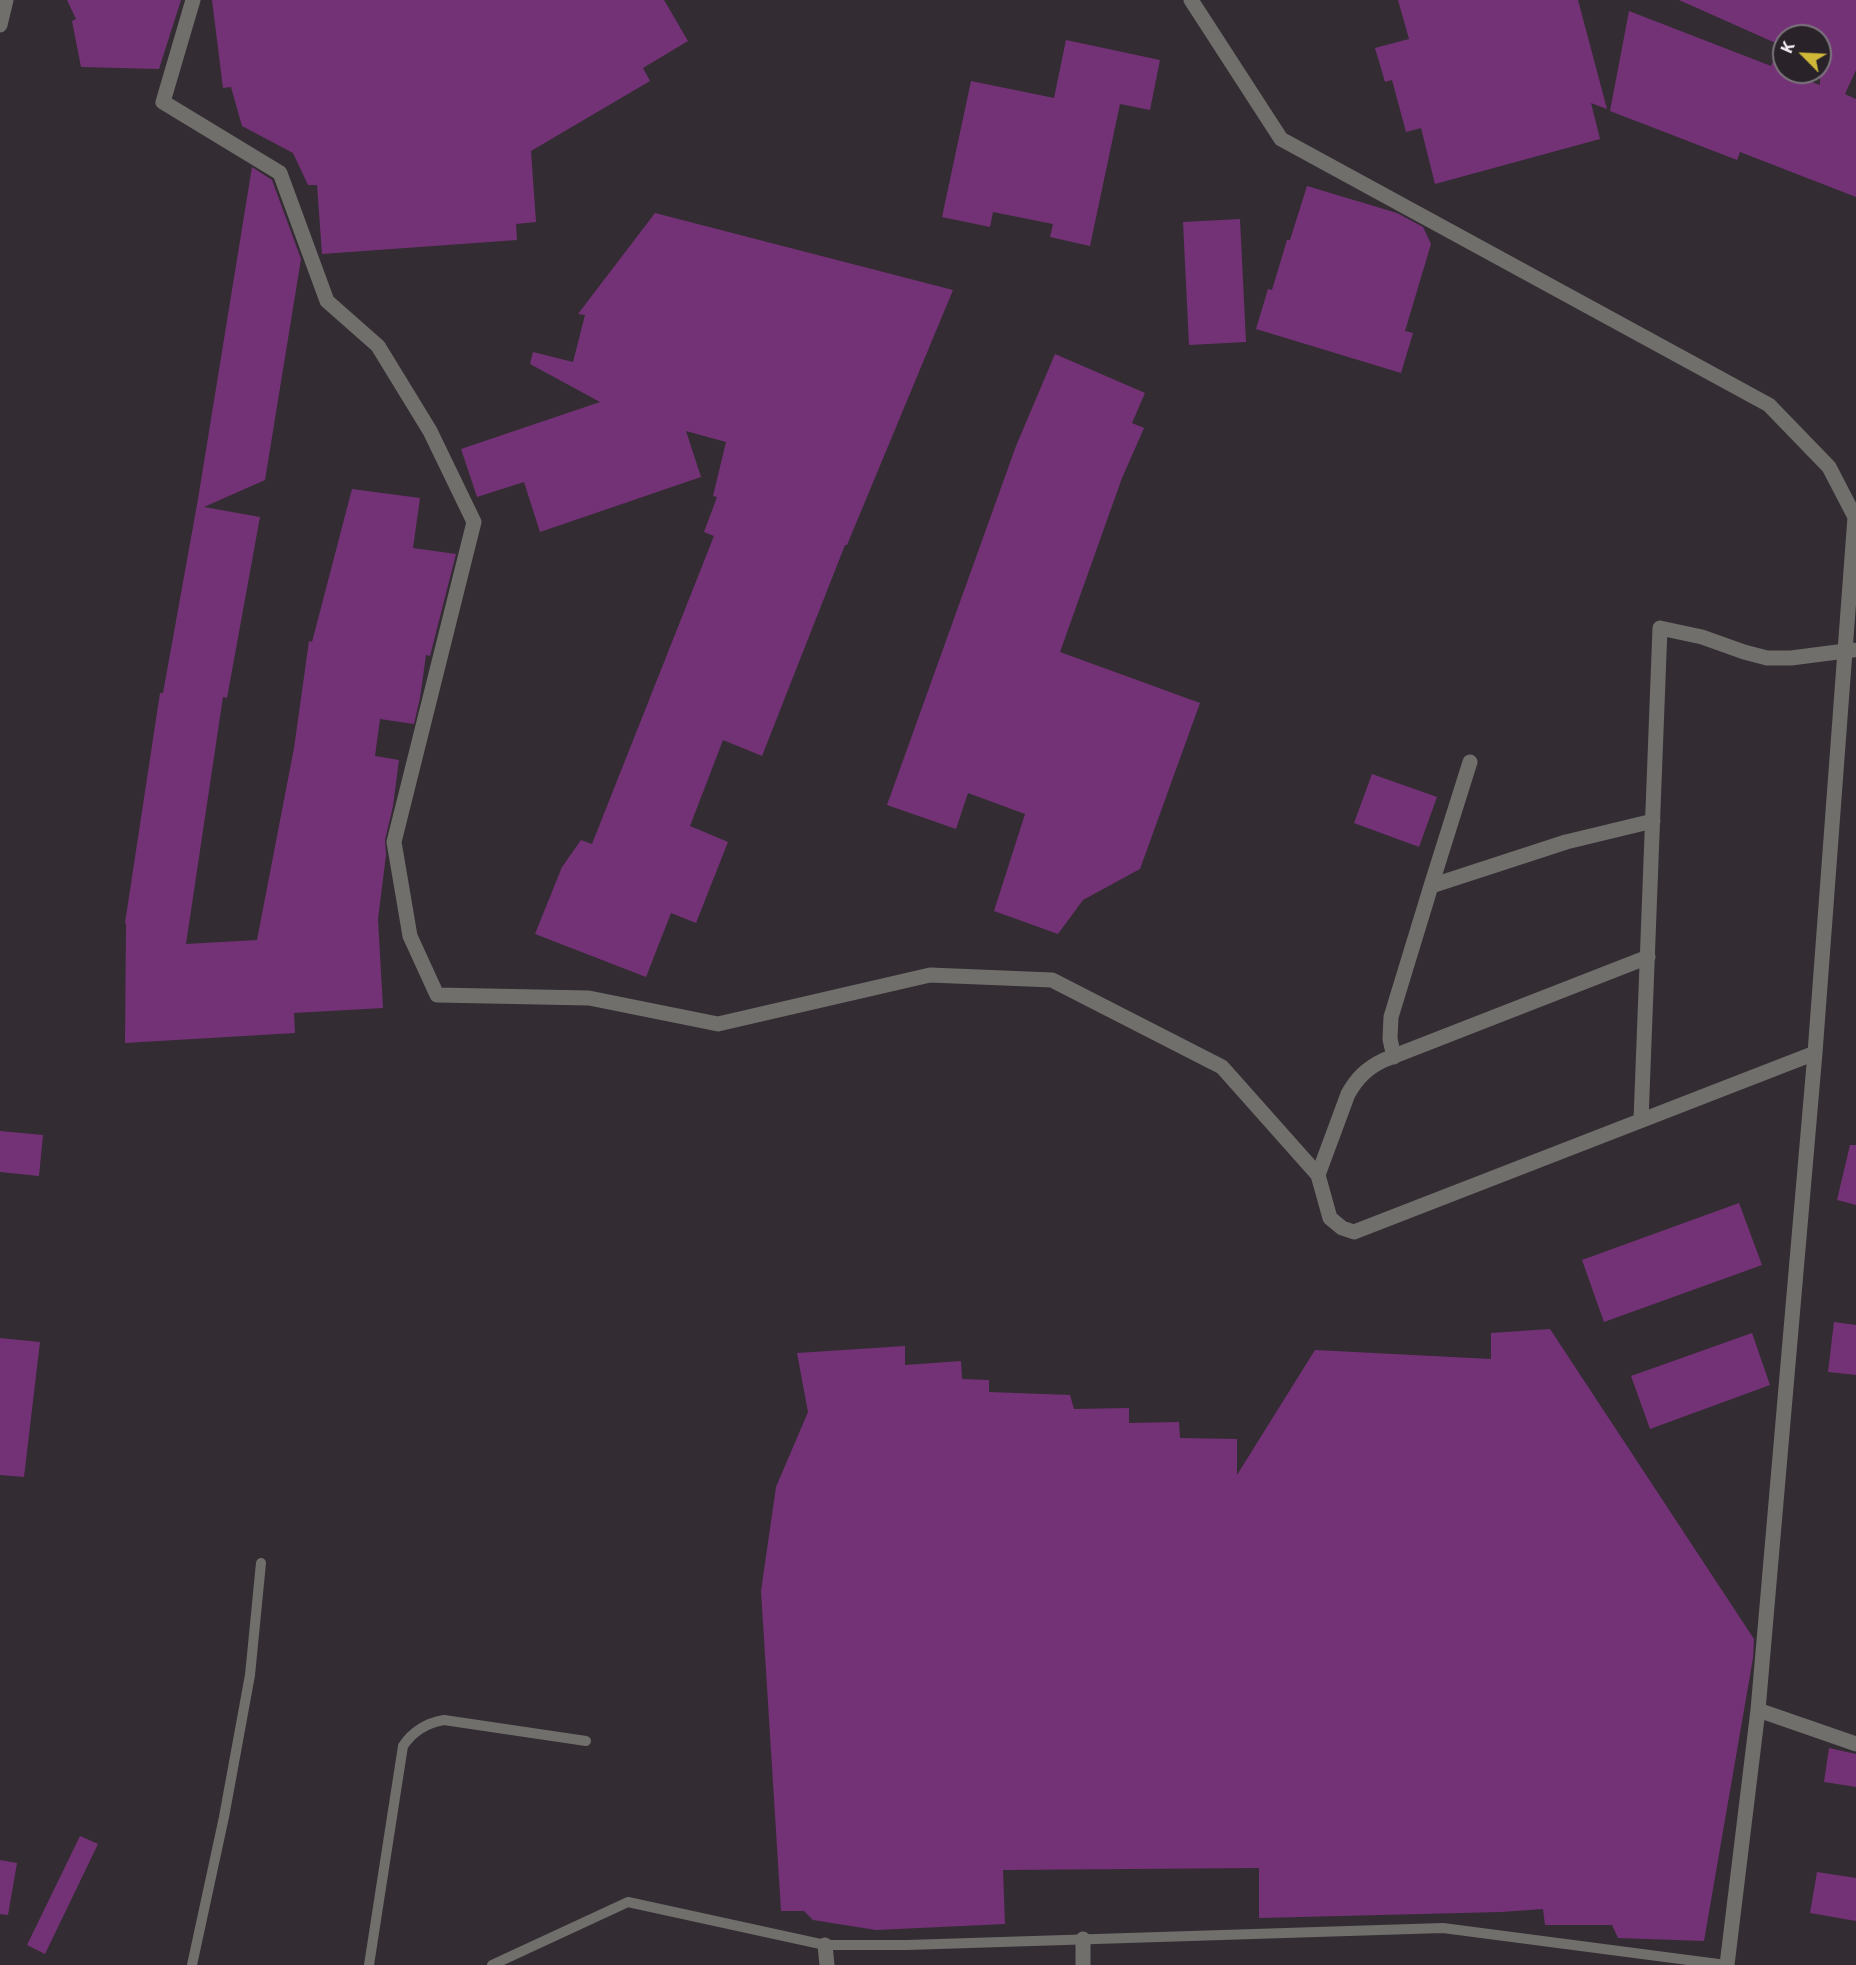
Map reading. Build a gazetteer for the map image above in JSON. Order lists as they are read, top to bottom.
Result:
{
  "north": "top left"
}
